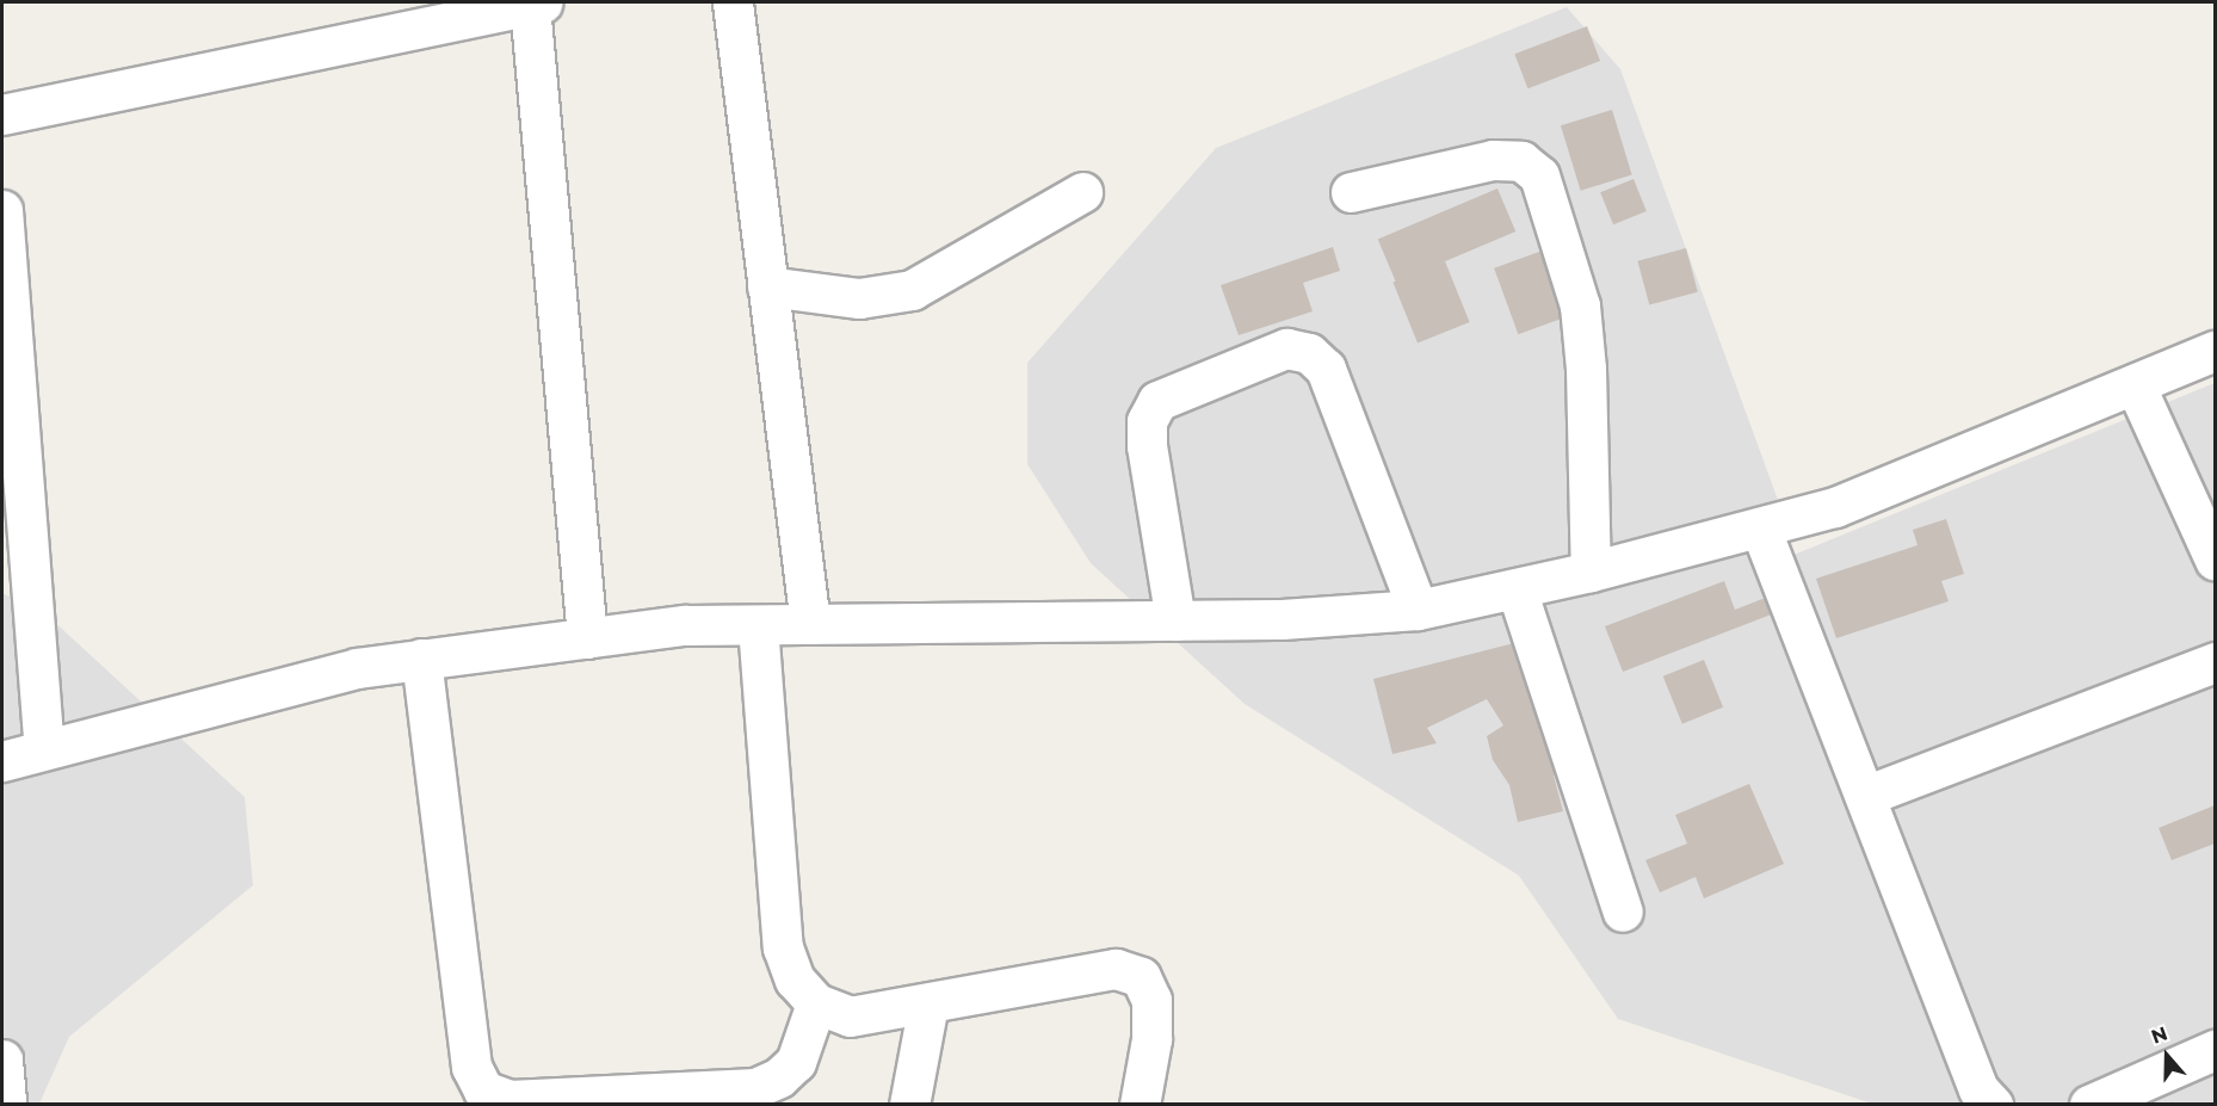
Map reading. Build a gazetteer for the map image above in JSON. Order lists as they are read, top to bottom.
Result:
{
  "north": "top"
}
